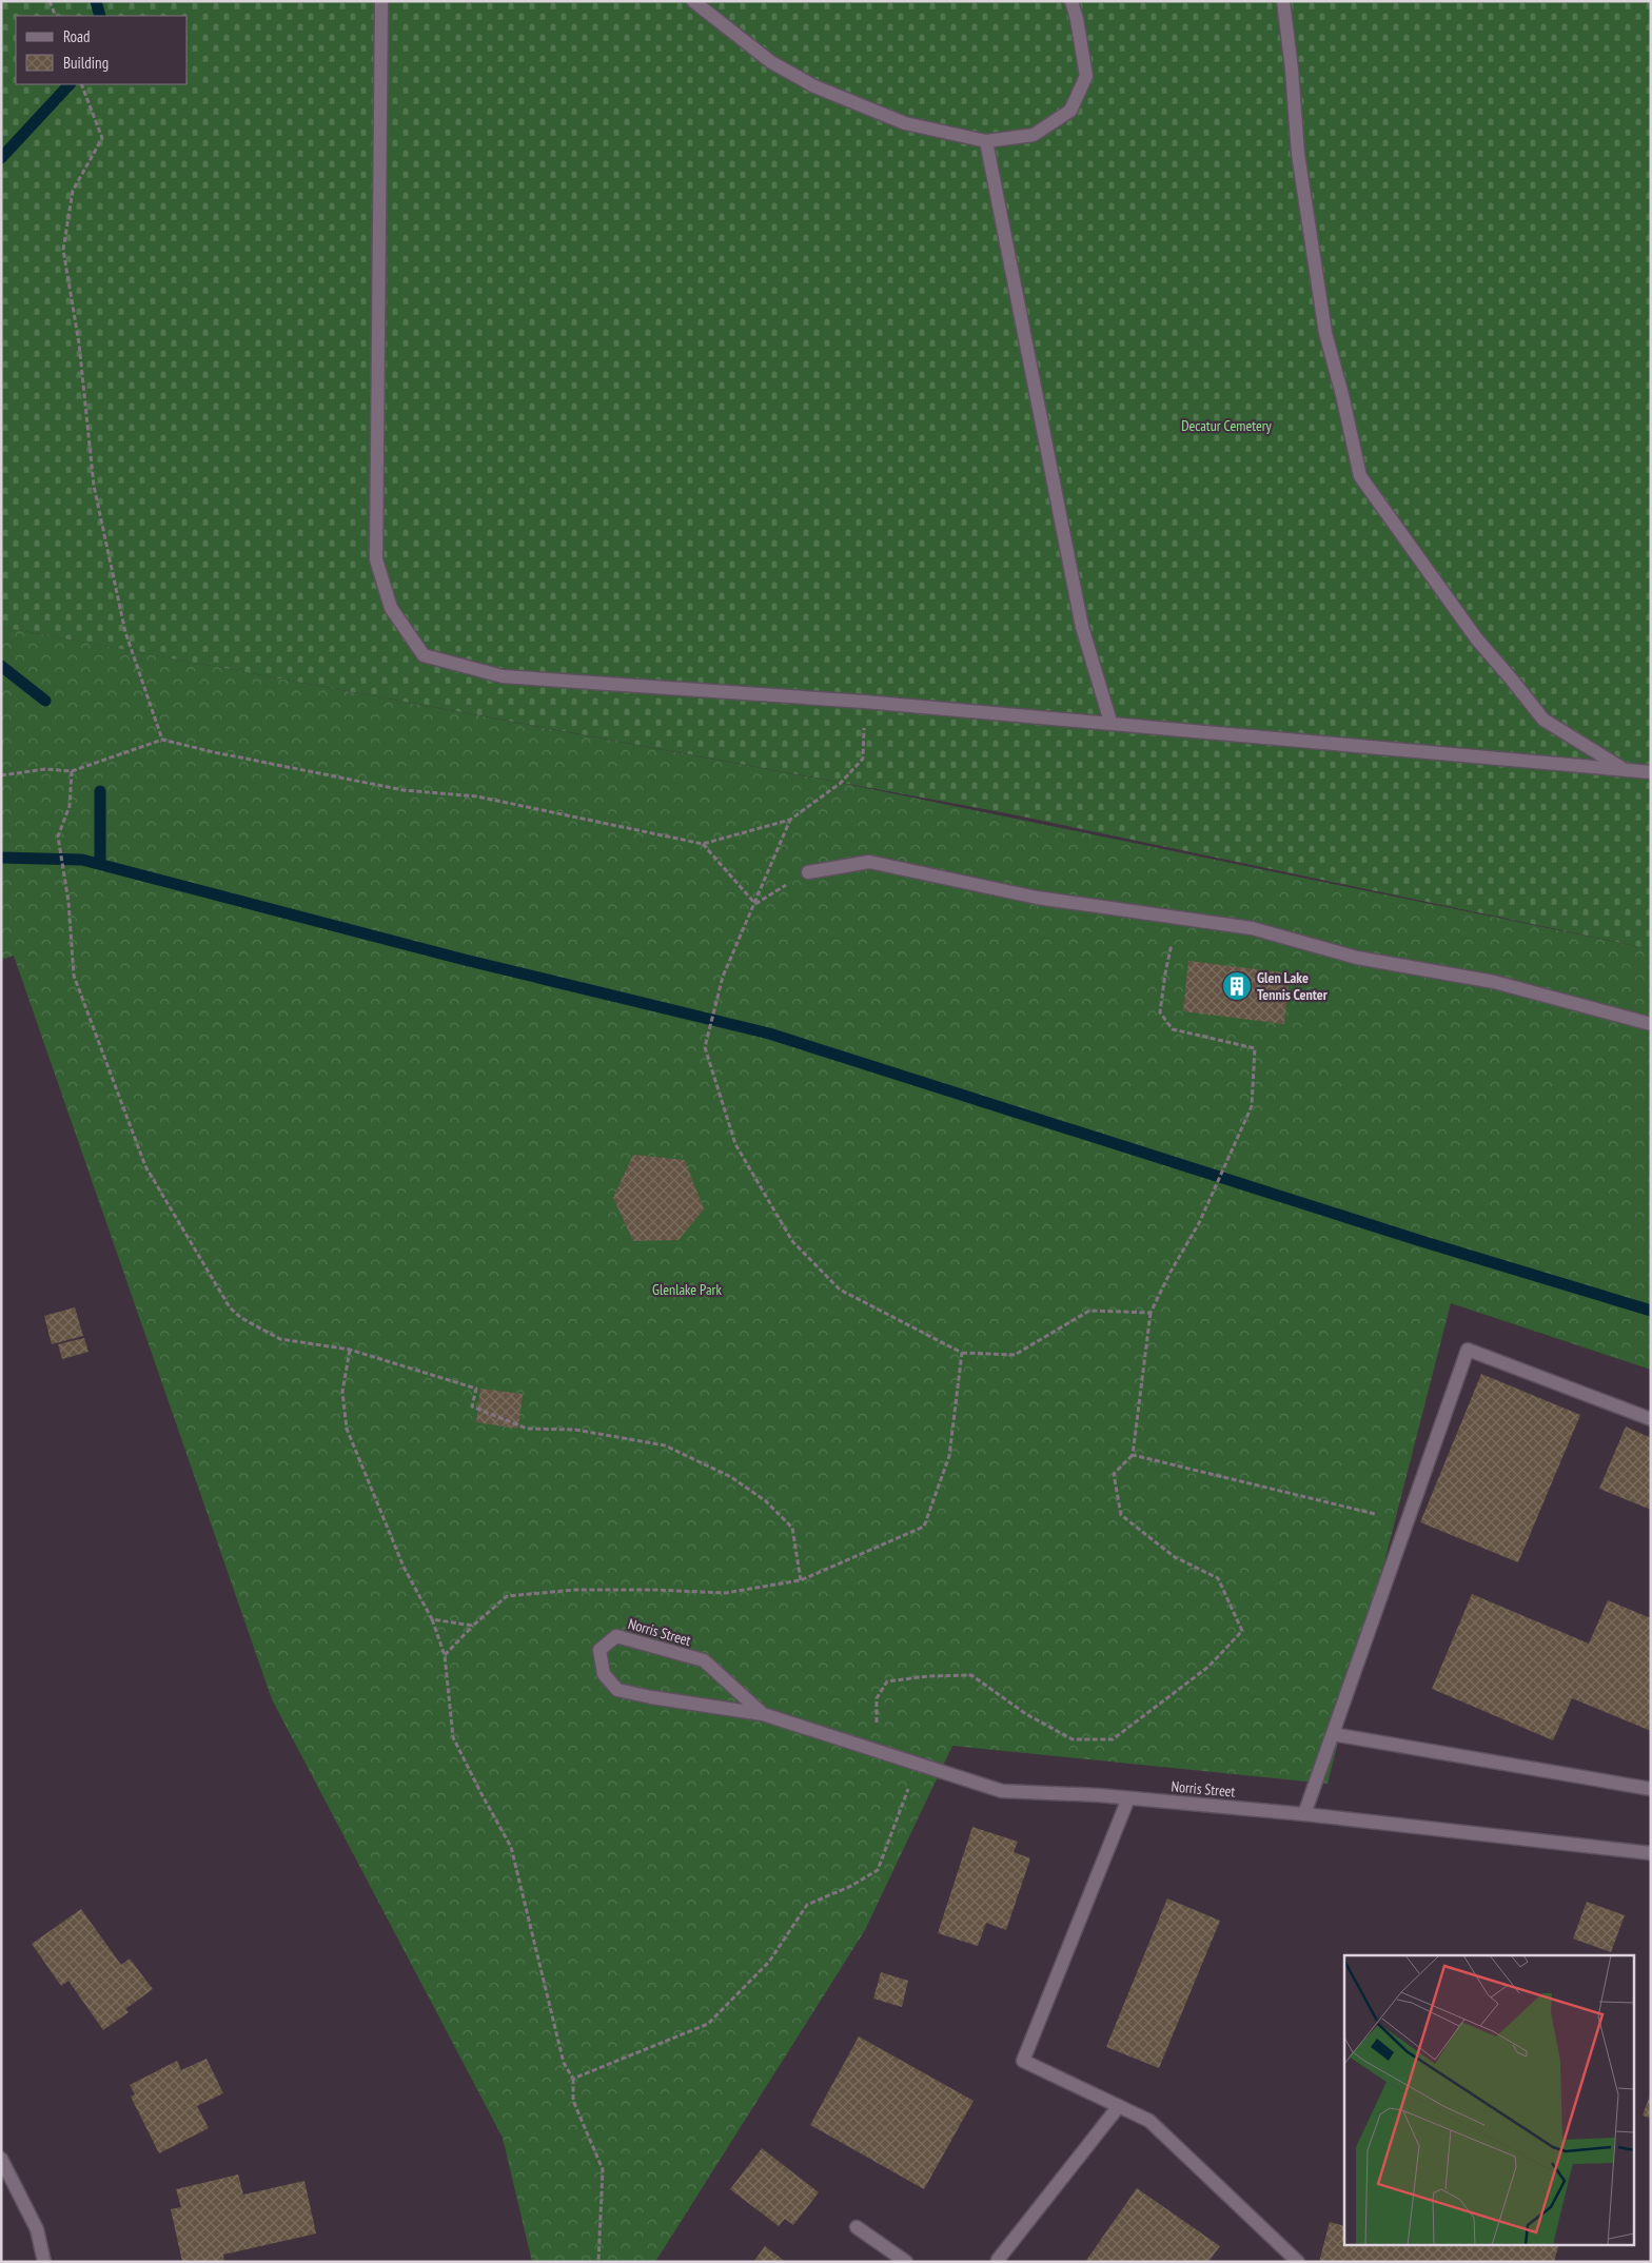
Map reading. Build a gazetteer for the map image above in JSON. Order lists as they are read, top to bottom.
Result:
{
  "streets": {
    "street": ["Norris Street"]
  },
  "parks": ["Decatur Cemetery", "Glenlake Park"],
  "places": {
    "building": ["Glen Lake Tennis Center"]
  },
  "legend": ["Road", "Building"]
}
